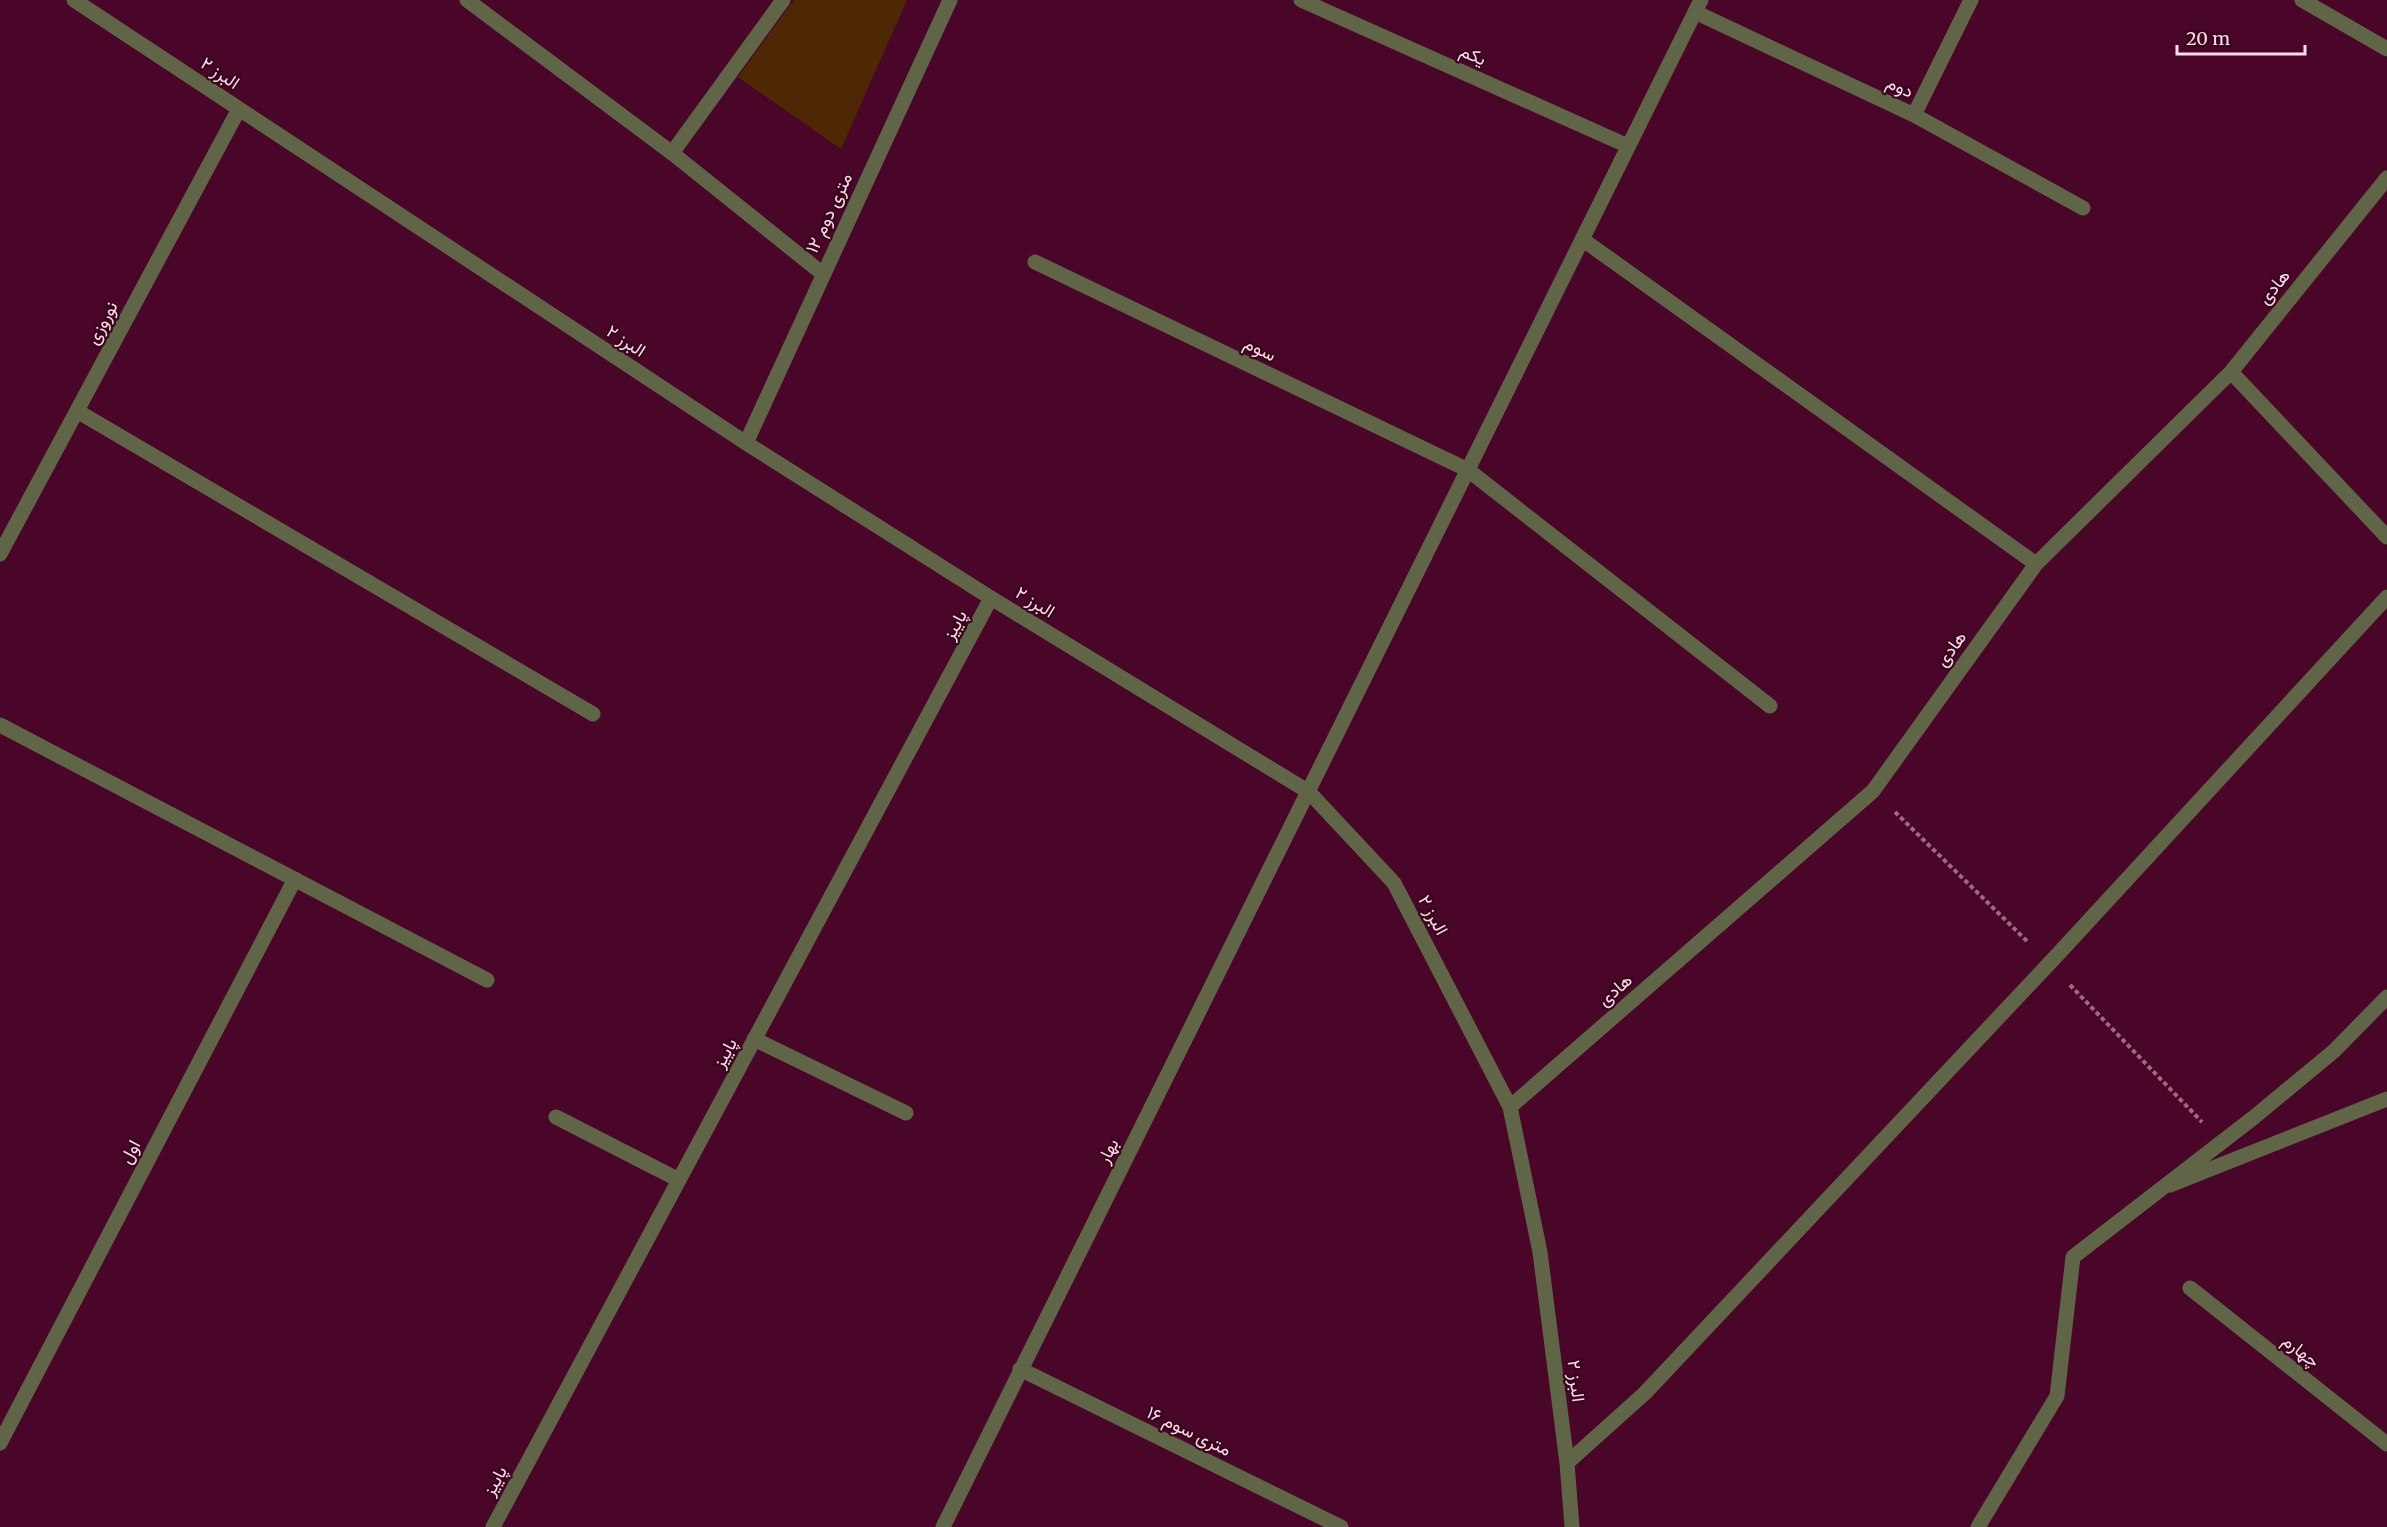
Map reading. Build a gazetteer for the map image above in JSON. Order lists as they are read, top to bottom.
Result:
{
  "streets": {
    "street": [
      "یکم",
      "البرز ۲",
      "دوم",
      "۱۲ متری دوم",
      "هادی",
      "نوروزی",
      "سوم",
      "پاییز",
      "بهار",
      "اول",
      "چهارم",
      "۱۶ متری سوم"
    ]
  },
  "crossings": [
    ["یکم", "بهار"],
    ["البرز ۲", "۱۲ متری دوم"],
    ["البرز ۲", "هادی"],
    ["البرز ۲", "نوروزی"],
    ["البرز ۲", "پاییز"],
    ["البرز ۲", "بهار"],
    ["دوم", "بهار"],
    ["سوم", "بهار"],
    ["بهار", "۱۶ متری سوم"]
  ],
  "scale_bar": "20 m"
}
